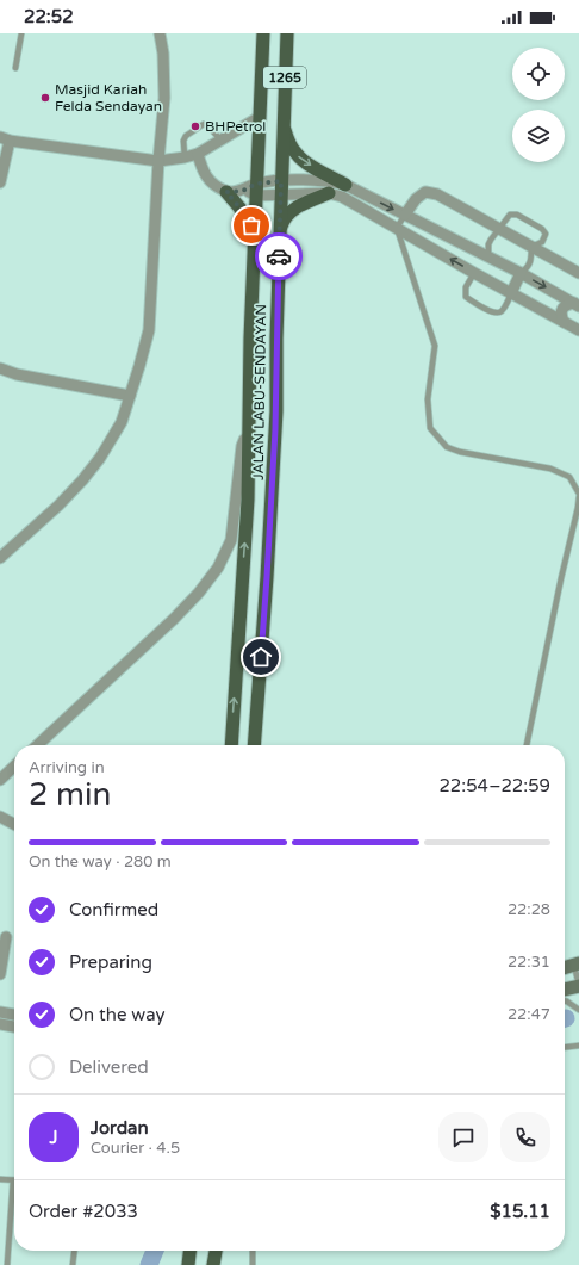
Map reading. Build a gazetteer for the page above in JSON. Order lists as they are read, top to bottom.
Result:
{
  "streets": {
    "main road": ["1265", "JALAN LABU-SENDAYAN"]
  },
  "places": ["Masjid Kariah Felda Sendayan", "BHPetrol"],
  "page": {
    "status": "22:52",
    "heading": ["2 min", "Arriving in", "22:54–22:59"],
    "panel": [
      "Jordan",
      "Courier · 4.5",
      "Order #2033",
      "$15.11"
    ],
    "bar": "On the way · 280 m",
    "list": [
      ["Confirmed", "22:28"],
      ["Preparing", "22:31"],
      ["On the way", "22:47"],
      "Delivered"
    ],
    "round": "J"
  }
}
